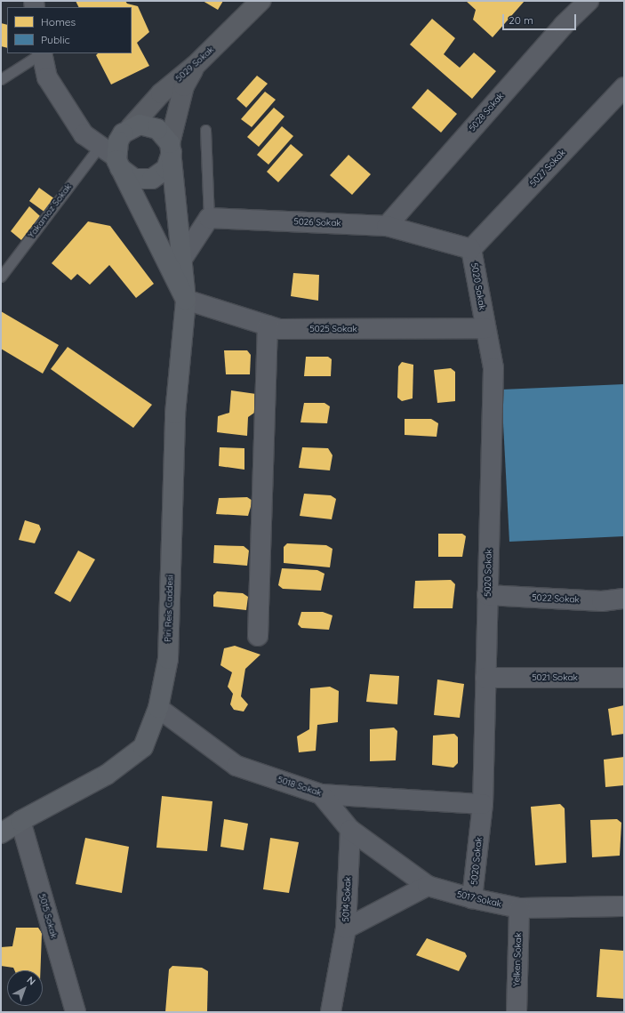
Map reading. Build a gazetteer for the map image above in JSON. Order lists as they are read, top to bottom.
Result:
{
  "streets": {
    "main road": ["5029 Sokak", "Piri Reis Caddesi"],
    "street": [
      "5028 Sokak",
      "5027 Sokak",
      "5026 Sokak",
      "5020 Sokak",
      "5025 Sokak",
      "5022 Sokak",
      "5021 Sokak",
      "5018 Sokak",
      "5014 Sokak",
      "5017 Sokak",
      "5015 Sokak",
      "Yelken Sokak"
    ],
    "lane": ["Yakamoz Sokak"]
  },
  "crossings": [
    ["5029 Sokak", "Piri Reis Caddesi"],
    ["5028 Sokak", "5026 Sokak"],
    ["5027 Sokak", "5026 Sokak"],
    ["5027 Sokak", "5020 Sokak"],
    ["5026 Sokak", "5020 Sokak"],
    ["5020 Sokak", "5025 Sokak"],
    ["5020 Sokak", "5022 Sokak"],
    ["5020 Sokak", "5021 Sokak"],
    ["5020 Sokak", "5018 Sokak"],
    ["5020 Sokak", "5017 Sokak"],
    ["5025 Sokak", "Piri Reis Caddesi"],
    ["Piri Reis Caddesi", "5018 Sokak"],
    ["Piri Reis Caddesi", "5015 Sokak"],
    ["5017 Sokak", "Yelken Sokak"]
  ],
  "legend": ["Homes", "Public"],
  "scale_bar": "20 m",
  "north": "top right"
}
